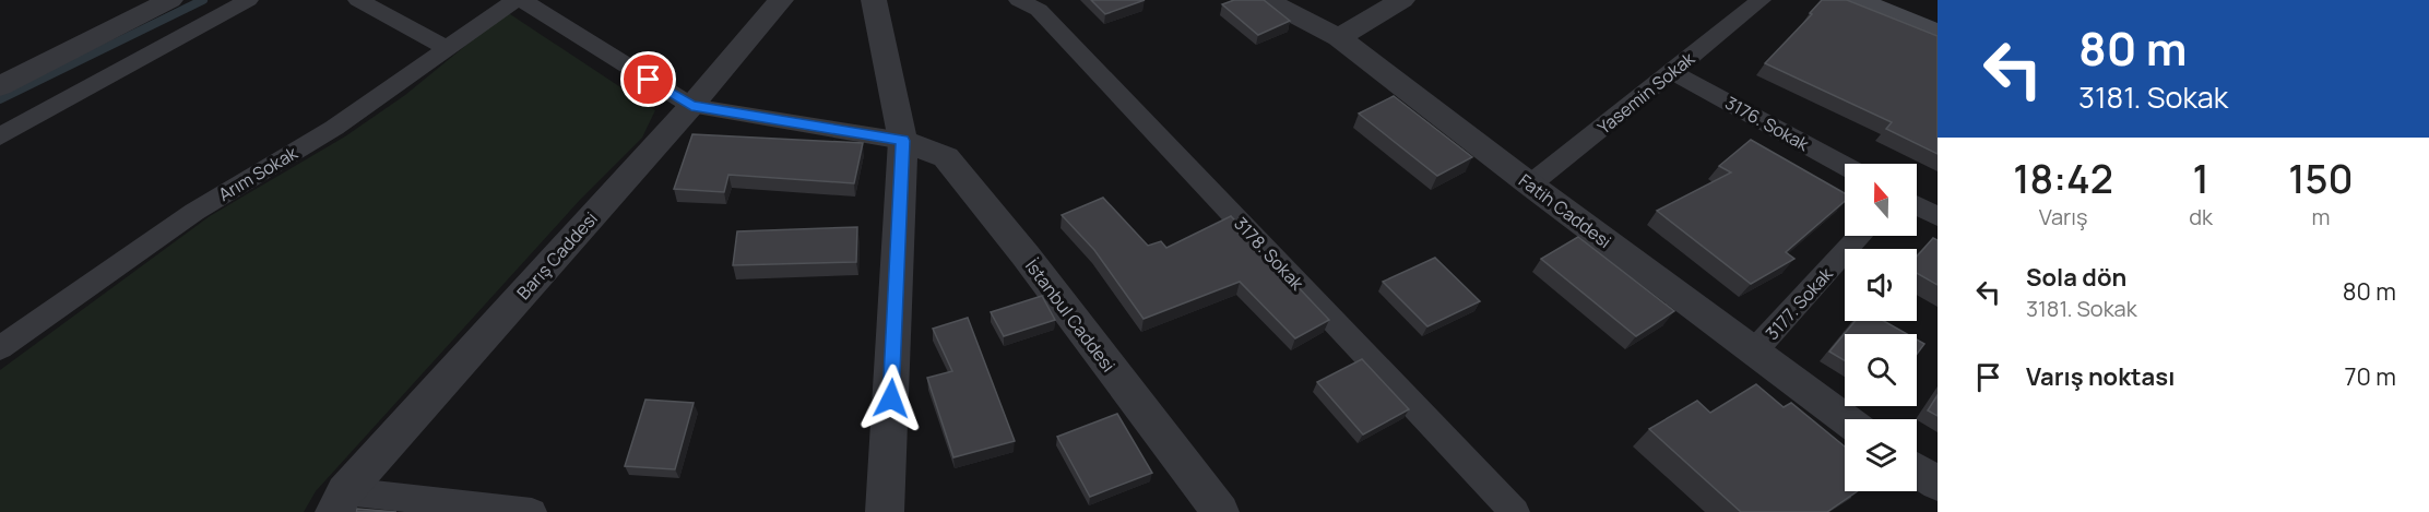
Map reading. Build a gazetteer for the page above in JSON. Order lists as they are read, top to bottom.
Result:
{
  "streets": {
    "street": [
      "Yasemin Sokak",
      "3176. Sokak",
      "Arım Sokak",
      "Fatih Caddesi",
      "3178. Sokak",
      "Barış Caddesi",
      "3177. Sokak",
      "İstanbul Caddesi"
    ]
  },
  "crossings": [
    ["Yasemin Sokak", "3176. Sokak"],
    ["Yasemin Sokak", "Fatih Caddesi"],
    ["Fatih Caddesi", "3177. Sokak"]
  ],
  "north": "top",
  "page": {
    "turn": ["80 m", "3181. Sokak"],
    "eta": [
      "18:42",
      "Varış",
      "1",
      "dk",
      "150",
      "m"
    ],
    "list": [
      {
        "name": "Sola dön",
        "note": "3181. Sokak",
        "value": "80 m"
      },
      {
        "name": "Varış noktası",
        "value": "70 m"
      }
    ]
  }
}
